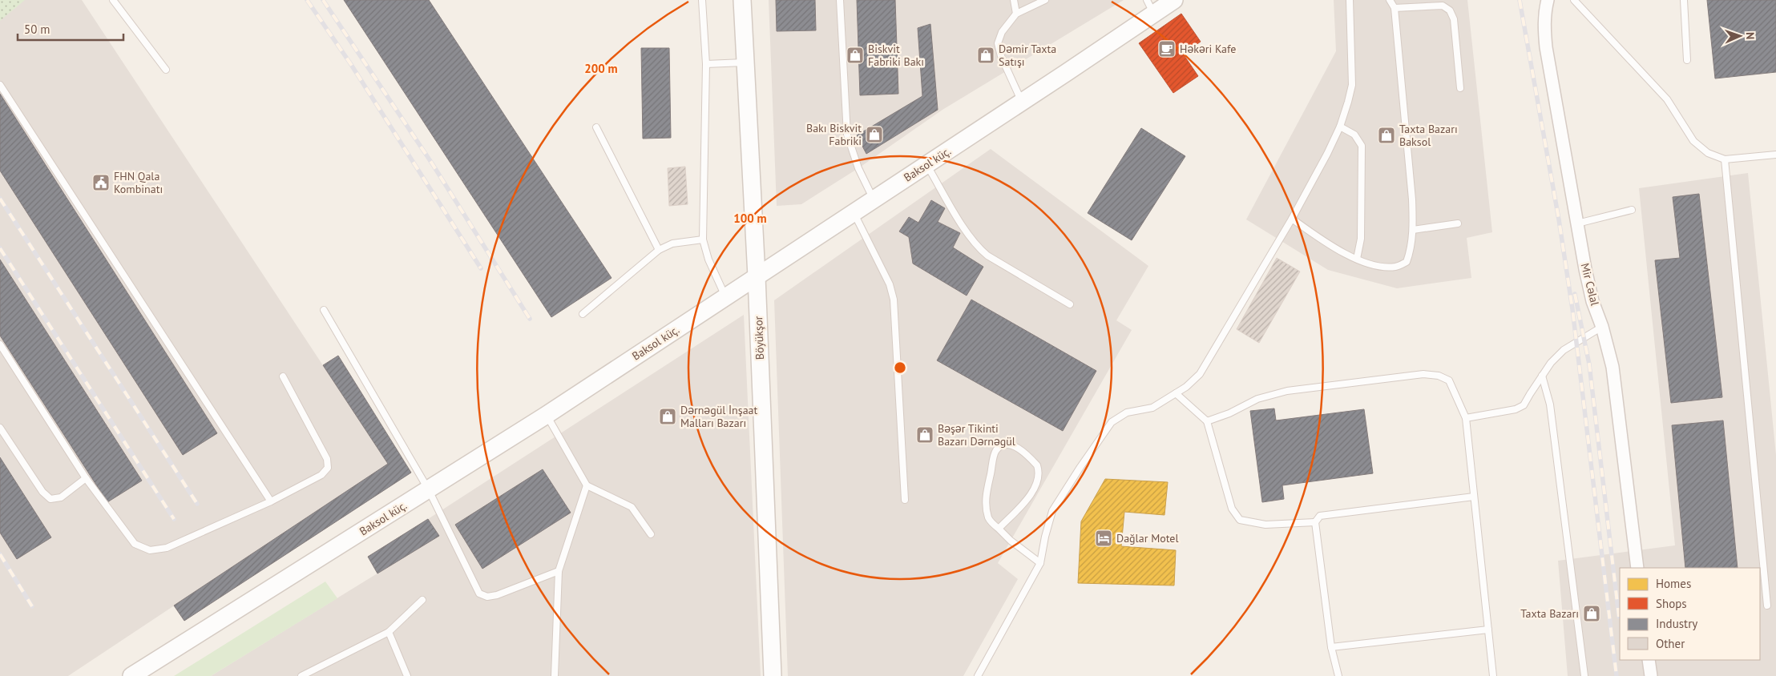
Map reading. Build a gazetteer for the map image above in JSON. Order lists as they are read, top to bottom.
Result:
{
  "streets": {
    "main road": ["Baksol küç.", "Böyükşor"],
    "street": ["Mir Cəlal"]
  },
  "crossings": [
    ["Baksol küç.", "Böyükşor"]
  ],
  "places": {
    "cafe": ["Həkəri Kafe"],
    "shop": [
      "Biskvit Fabriki Bakı",
      "Dəmir Taxta Satışı",
      "Bakı Biskvit Fabriki",
      "Taxta Bazarı Baksol",
      "Dərnəgül İnşaat Malları Bazarı",
      "Bəşər Tikinti Bazarı Dərnəgül",
      "Taxta Bazarı"
    ],
    "public building": ["FHN Qala Kombinatı"],
    "hotel": ["Dağlar Motel"]
  },
  "legend": [
    "Homes",
    "Shops",
    "Industry",
    "Other"
  ],
  "scale_bar": "50 m",
  "north": "right",
  "rings": ["200 m", "100 m"]
}
